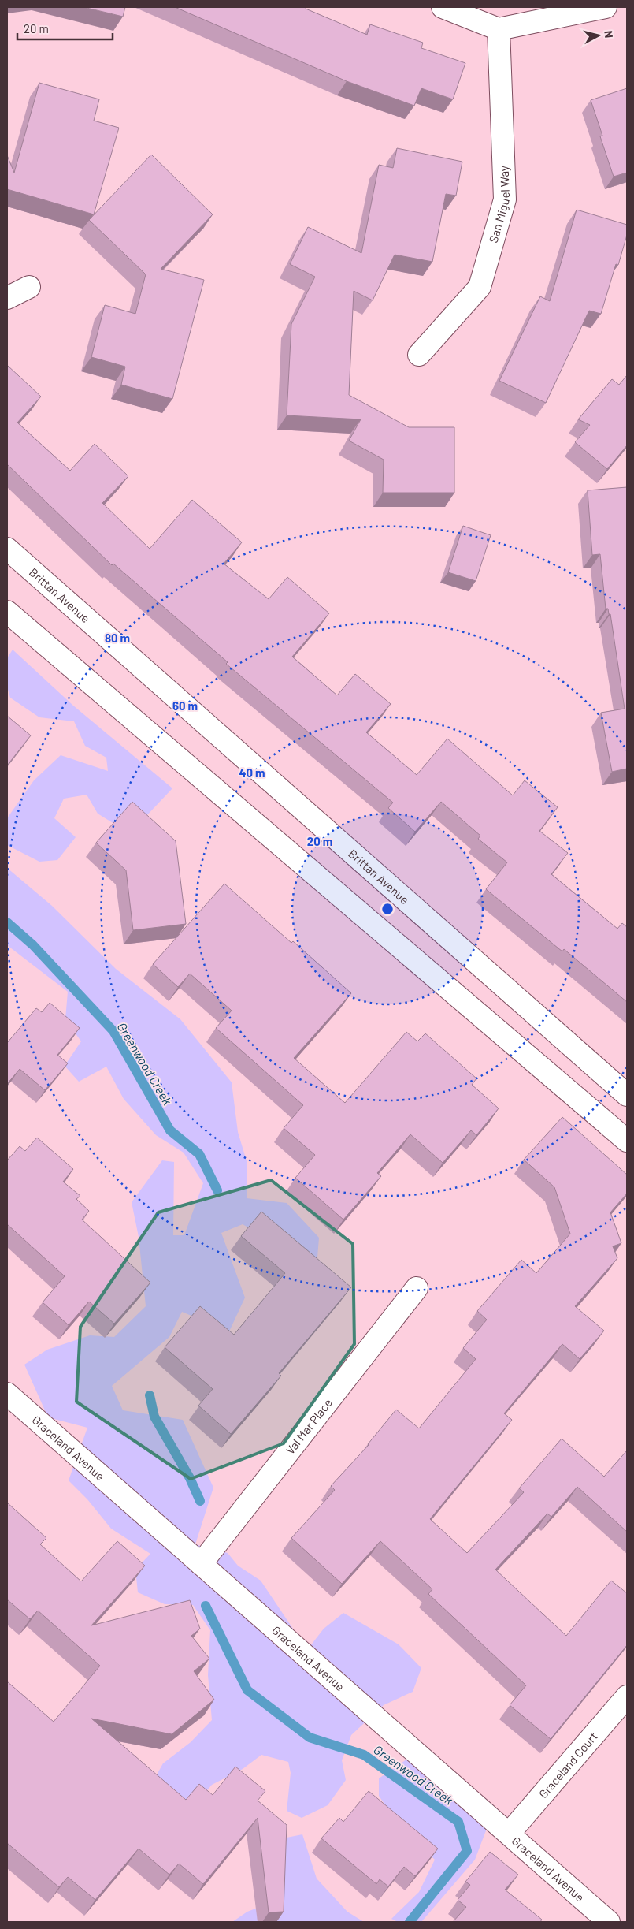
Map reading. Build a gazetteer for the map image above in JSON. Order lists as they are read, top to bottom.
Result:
{
  "streets": {
    "street": [
      "San Miguel Way",
      "Brittan Avenue",
      "Val Mar Place",
      "Graceland Avenue",
      "Graceland Court"
    ]
  },
  "crossings": [
    ["Val Mar Place", "Graceland Avenue"],
    ["Graceland Avenue", "Graceland Court"]
  ],
  "water": ["Greenwood Creek"],
  "scale_bar": "20 m",
  "north": "right",
  "rings": [
    "80 m",
    "60 m",
    "40 m",
    "20 m"
  ]
}
